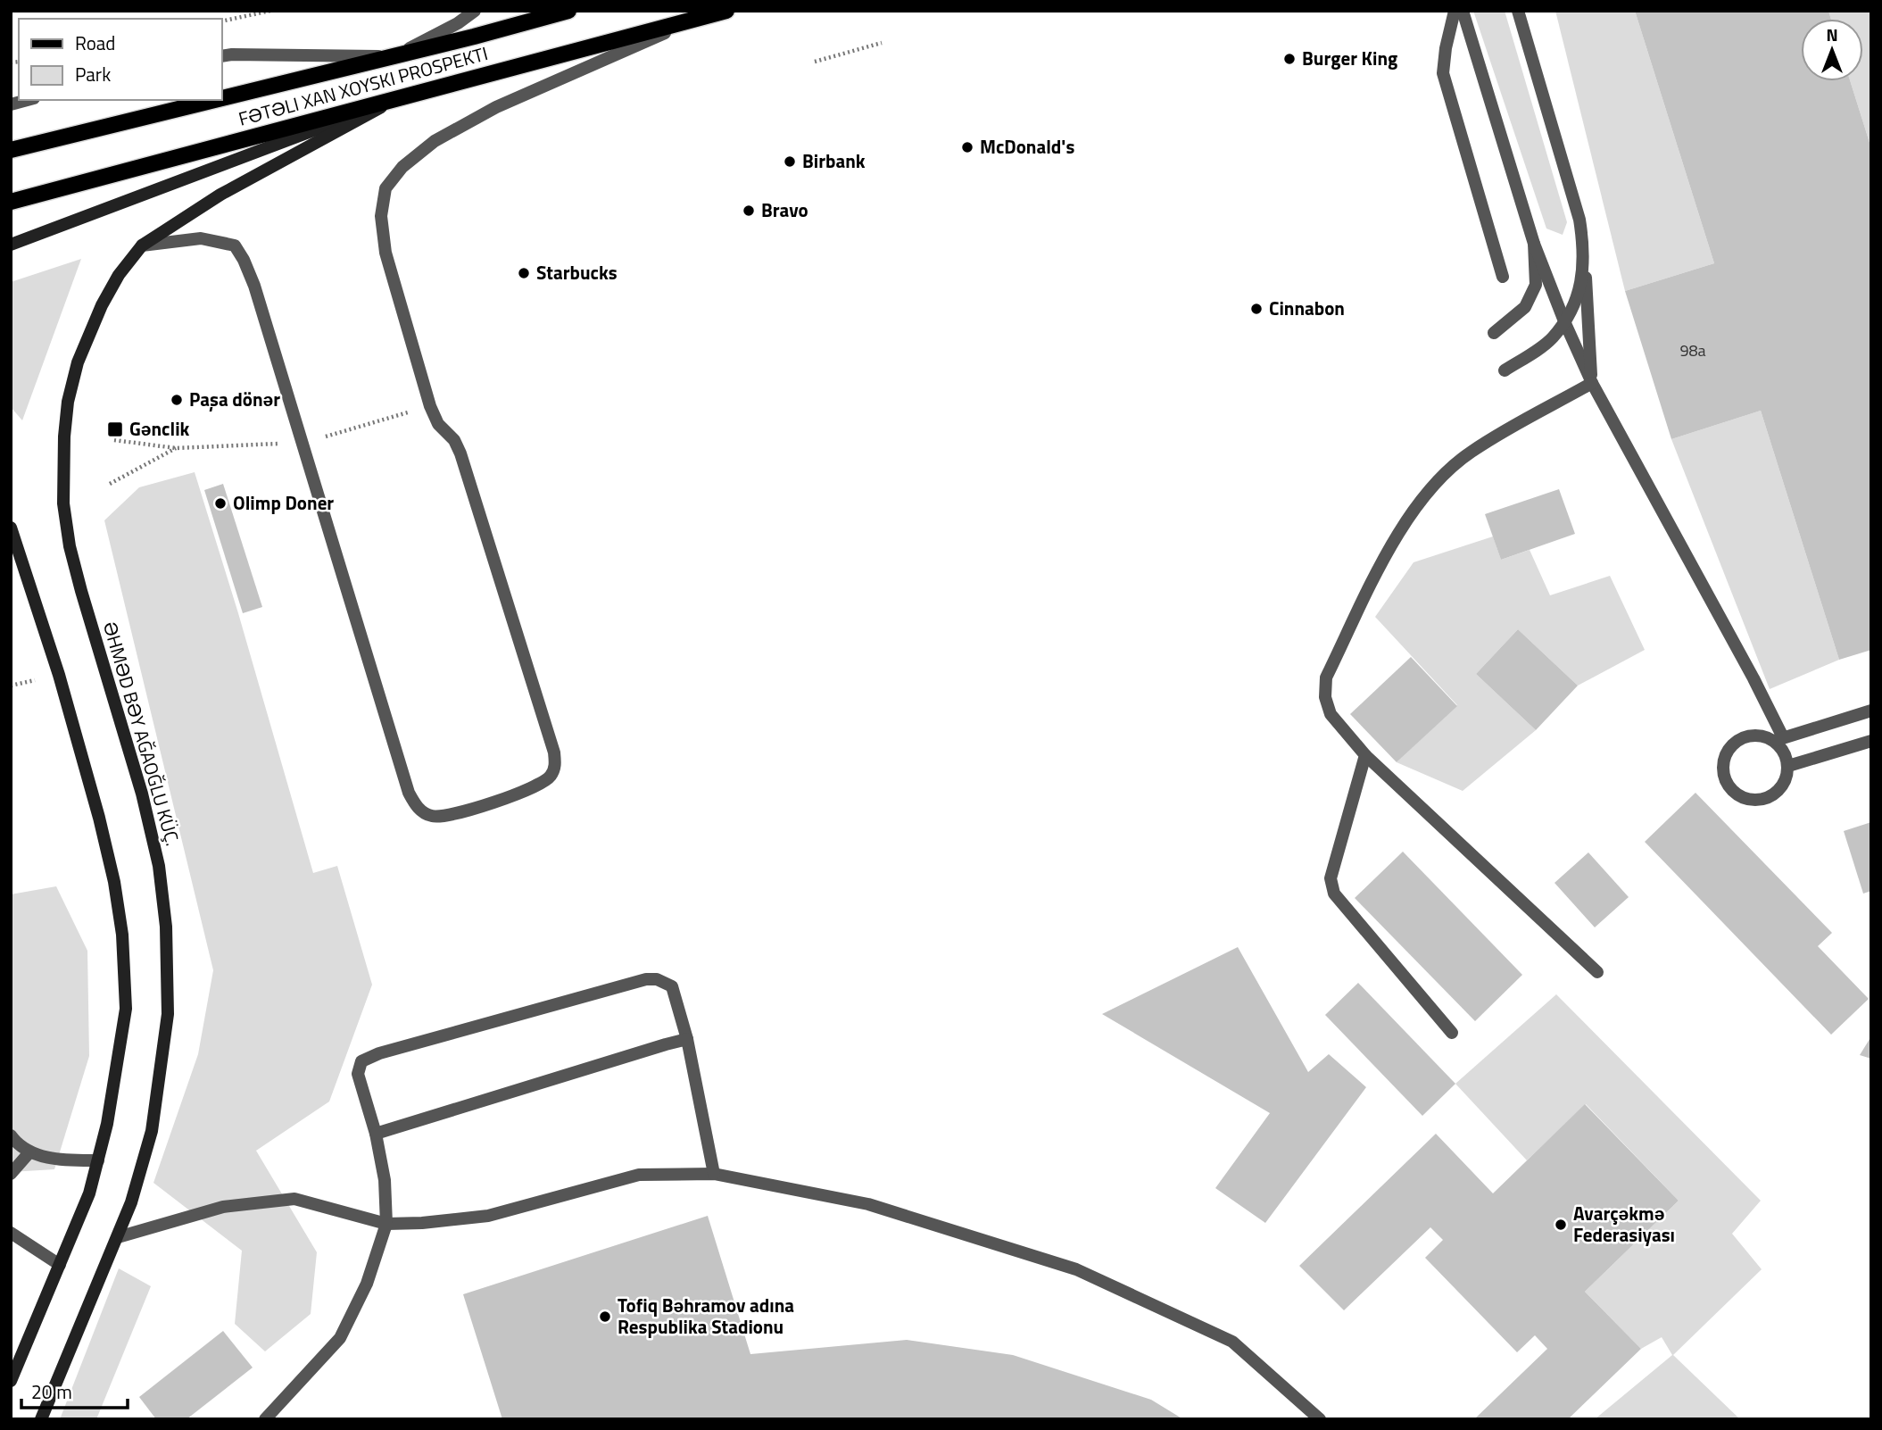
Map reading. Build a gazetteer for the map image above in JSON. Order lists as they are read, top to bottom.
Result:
{
  "streets": {
    "main road": ["FƏTƏLI XAN XOYSKI PROSPEKTI"],
    "street": ["ƏHMƏD BƏY AĞAOĞLU KÜÇ."]
  },
  "crossings": [
    ["FƏTƏLI XAN XOYSKI PROSPEKTI", "ƏHMƏD BƏY AĞAOĞLU KÜÇ."]
  ],
  "places": {
    "other": [
      "Burger King",
      "McDonald's",
      "Birbank",
      "Bravo",
      "Starbucks",
      "Cinnabon",
      "Paşa dönər",
      "Olimp Doner",
      "Avarçəkmə Federasiyası",
      "Tofiq Bəhramov adına Respublika Stadionu"
    ],
    "transit": ["Gənclik"]
  },
  "house_numbers": ["98a"],
  "legend": ["Road", "Park"],
  "scale_bar": "20 m",
  "north": "top"
}
